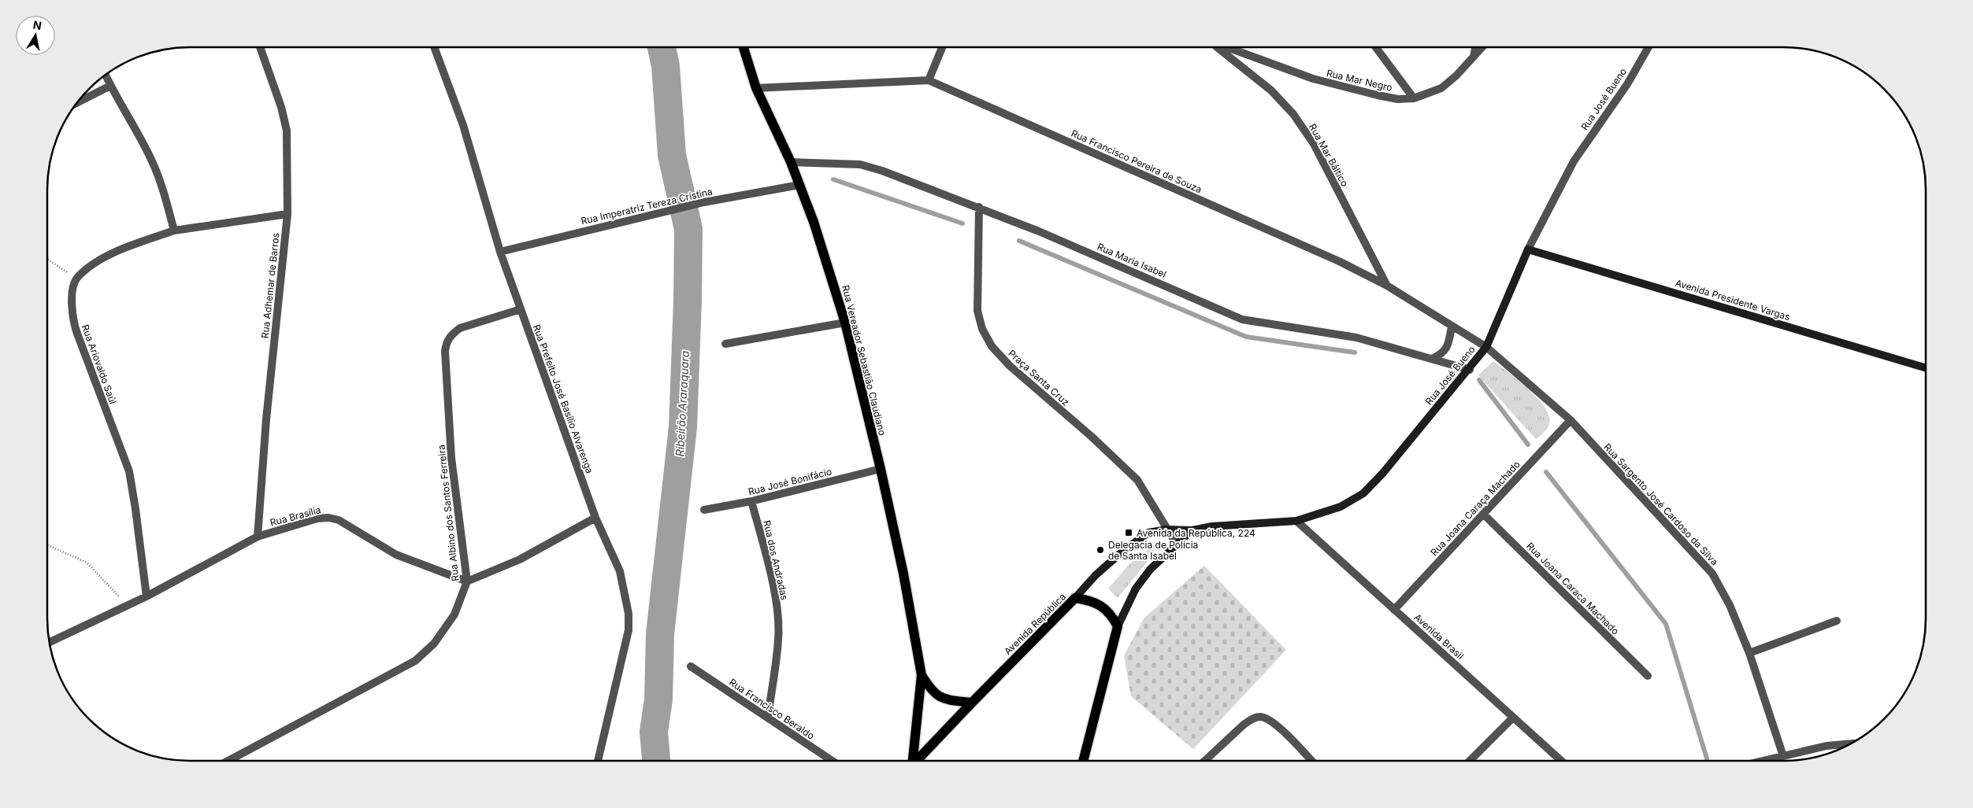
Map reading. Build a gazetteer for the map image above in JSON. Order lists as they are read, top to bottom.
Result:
{
  "streets": {
    "main road": ["Rua Vereador Sebastião Claudiano", "Avenida República"],
    "street": [
      "Rua Mar Negro",
      "Rua José Bueno",
      "Rua Mar Báltico",
      "Rua Francisco Pereira de Souza",
      "Rua Imperatriz Tereza Cristina",
      "Rua Maria Isabel",
      "Rua Adhemar de Barros",
      "Avenida Presidente Vargas",
      "Rua Ariovaldo Saúl",
      "Praça Santa Cruz",
      "Rua Prefeito José Basílio Alvarenga",
      "Rua José Bonifácio",
      "Rua Sargento José Cardoso da Silva",
      "Rua Joana Caraça Machado",
      "Rua Albino dos Santos Ferreira",
      "Rua Brasília",
      "Rua dos Andradas",
      "Rua Joana Caraca Machado",
      "Avenida Brasil",
      "Rua Francisco Beraldo"
    ]
  },
  "crossings": [
    ["Rua José Bueno", "Rua Francisco Pereira de Souza"],
    ["Rua José Bueno", "Rua Maria Isabel"],
    ["Rua José Bueno", "Avenida Presidente Vargas"],
    ["Rua José Bueno", "Rua Sargento José Cardoso da Silva"],
    ["Rua José Bueno", "Avenida República"],
    ["Rua José Bueno", "Avenida Brasil"],
    ["Rua Mar Báltico", "Rua Francisco Pereira de Souza"],
    ["Rua Francisco Pereira de Souza", "Rua Vereador Sebastião Claudiano"],
    ["Rua Francisco Pereira de Souza", "Rua Sargento José Cardoso da Silva"],
    ["Rua Imperatriz Tereza Cristina", "Rua Vereador Sebastião Claudiano"],
    ["Rua Imperatriz Tereza Cristina", "Rua Prefeito José Basílio Alvarenga"],
    ["Rua Maria Isabel", "Rua Vereador Sebastião Claudiano"],
    ["Rua Maria Isabel", "Praça Santa Cruz"],
    ["Rua Adhemar de Barros", "Rua Brasília"],
    ["Rua Vereador Sebastião Claudiano", "Rua José Bonifácio"],
    ["Rua Ariovaldo Saúl", "Rua Brasília"],
    ["Praça Santa Cruz", "Avenida República"],
    ["Rua Prefeito José Basílio Alvarenga", "Rua Albino dos Santos Ferreira"],
    ["Rua José Bonifácio", "Rua dos Andradas"],
    ["Rua Sargento José Cardoso da Silva", "Rua Joana Caraça Machado"],
    ["Rua Joana Caraça Machado", "Rua Joana Caraca Machado"],
    ["Rua Joana Caraça Machado", "Avenida Brasil"],
    ["Rua Albino dos Santos Ferreira", "Rua Brasília"],
    ["Rua dos Andradas", "Rua Francisco Beraldo"]
  ],
  "water": ["Ribeirão Araraquara"],
  "places": {
    "transit": ["Avenida da República, 224"],
    "other": ["Delegacia de Polícia de Santa Isabel"]
  },
  "north": "top"
}
